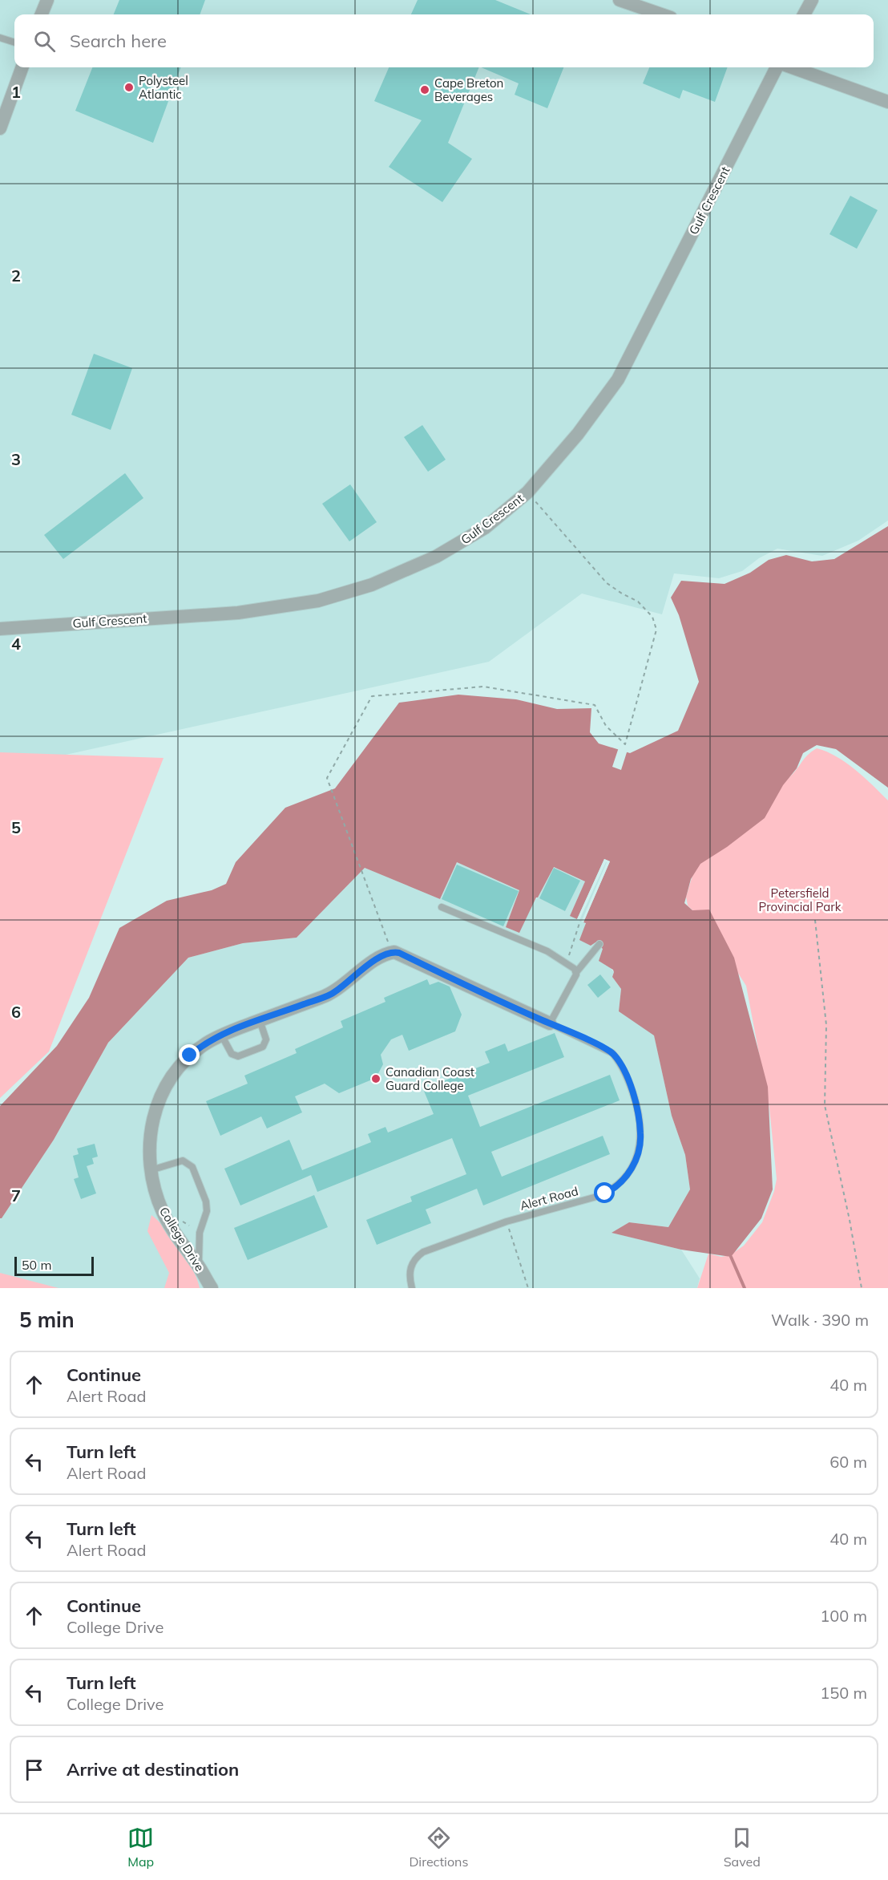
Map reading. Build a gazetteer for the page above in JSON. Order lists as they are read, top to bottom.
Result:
{
  "streets": {
    "street": ["Gulf Crescent", "College Drive"],
    "lane": ["Alert Road"]
  },
  "crossings": [
    ["Alert Road", "College Drive"]
  ],
  "parks": ["Petersfield Provincial Park"],
  "places": ["Polysteel Atlantic", "Cape Breton Beverages", "Canadian Coast Guard College"],
  "scale_bar": "50 m",
  "page": {
    "search": "Search here",
    "scale": "50 m",
    "heading": ["5 min", "Walk · 390 m"],
    "list": [
      ["Continue", "Alert Road", "40 m"],
      ["Turn left", "Alert Road", "60 m"],
      ["Turn left", "Alert Road", "40 m"],
      ["Continue", "College Drive", "100 m"],
      ["Turn left", "College Drive", "150 m"],
      "Arrive at destination"
    ],
    "nav": ["Map", "Directions", "Saved"]
  },
  "grid": {
    "rows": [
      "1",
      "2",
      "3",
      "4",
      "5",
      "6",
      "7"
    ]
  }
}
